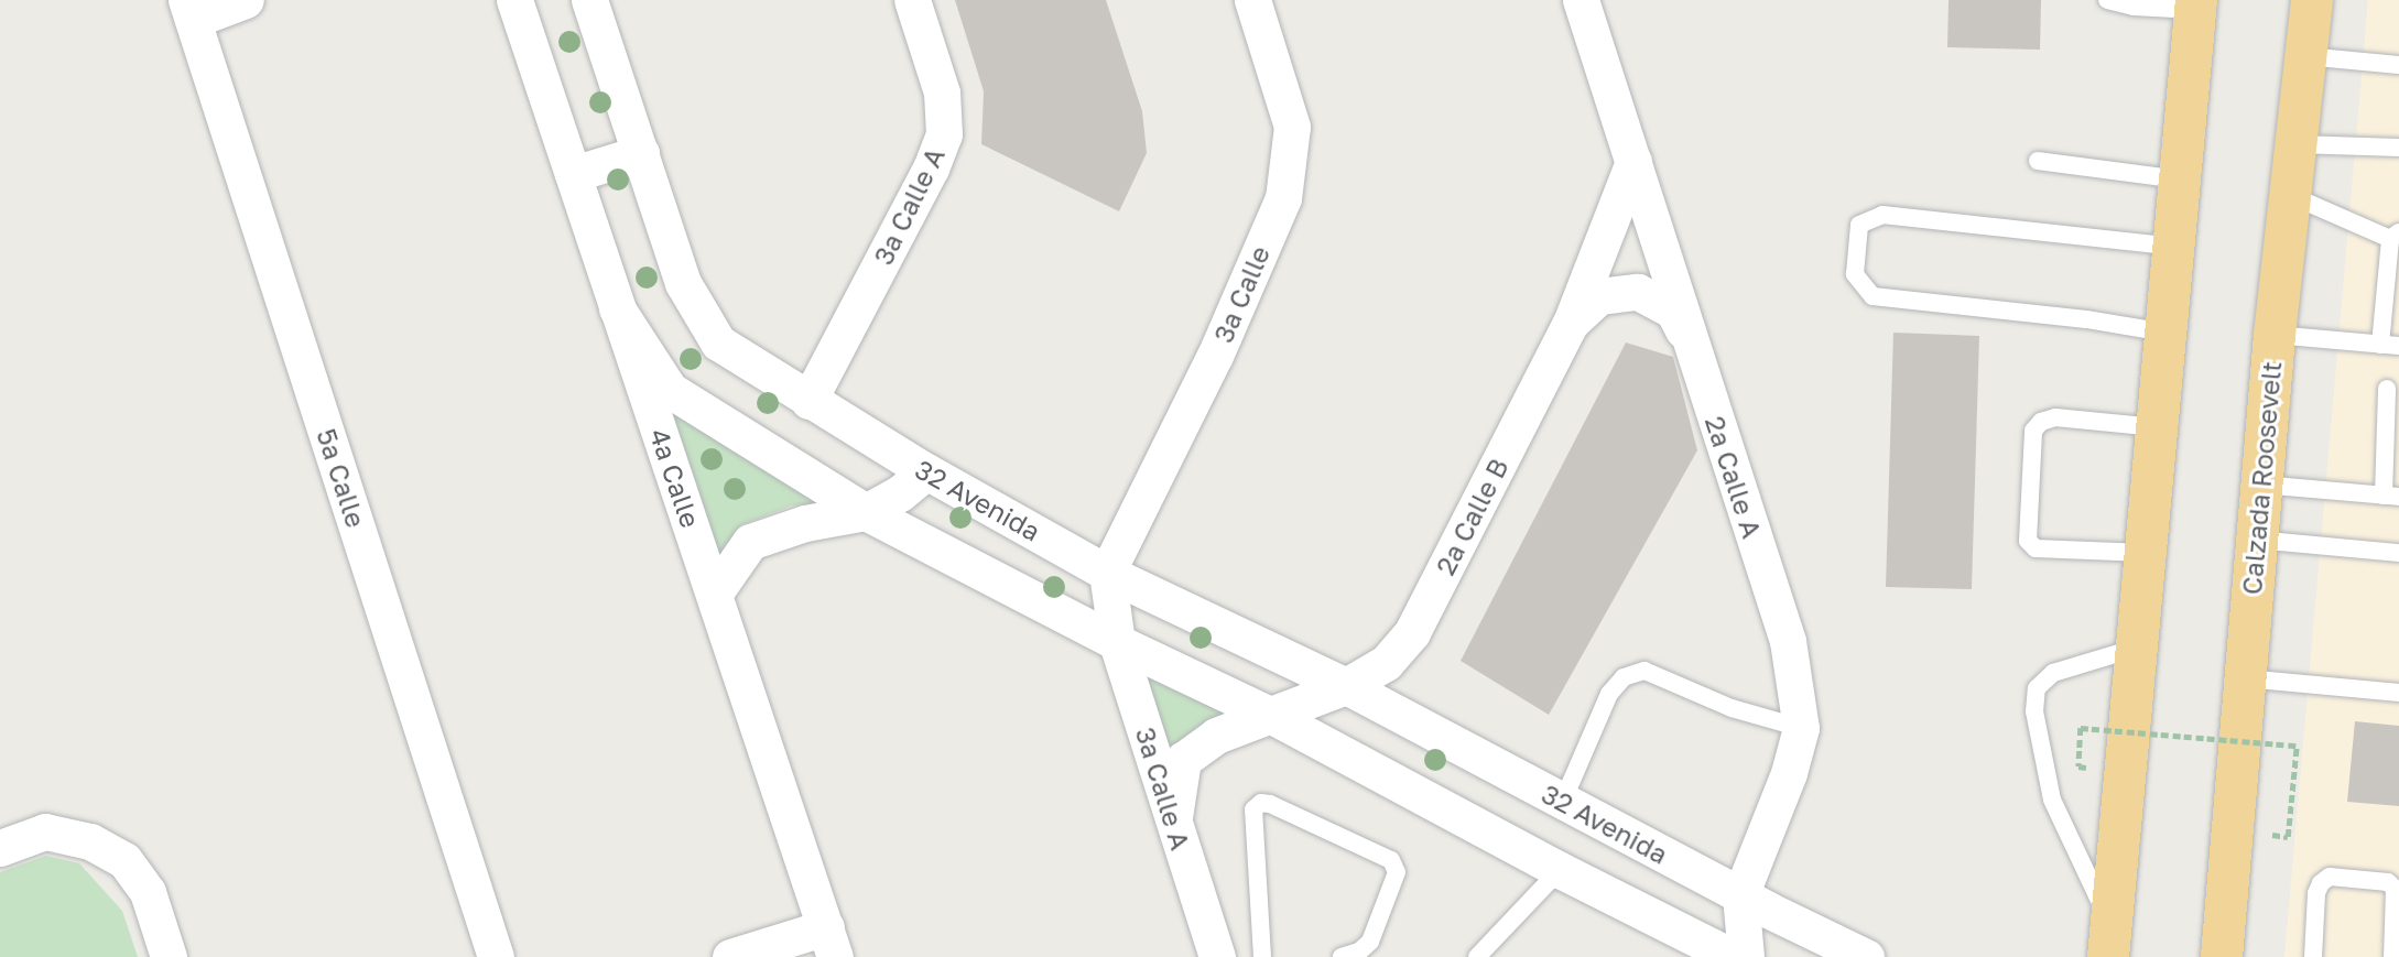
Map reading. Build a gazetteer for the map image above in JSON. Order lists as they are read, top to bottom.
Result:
{
  "streets": {
    "highway": ["Calzada Roosevelt"],
    "street": [
      "3a Calle A",
      "3a Calle",
      "2a Calle A",
      "5a Calle",
      "4a Calle",
      "32 Avenida",
      "2a Calle B"
    ]
  },
  "crossings": [
    ["3a Calle A", "3a Calle"],
    ["3a Calle A", "32 Avenida"],
    ["3a Calle", "32 Avenida"],
    ["2a Calle A", "32 Avenida"],
    ["2a Calle A", "2a Calle B"],
    ["32 Avenida", "2a Calle B"]
  ]
}
